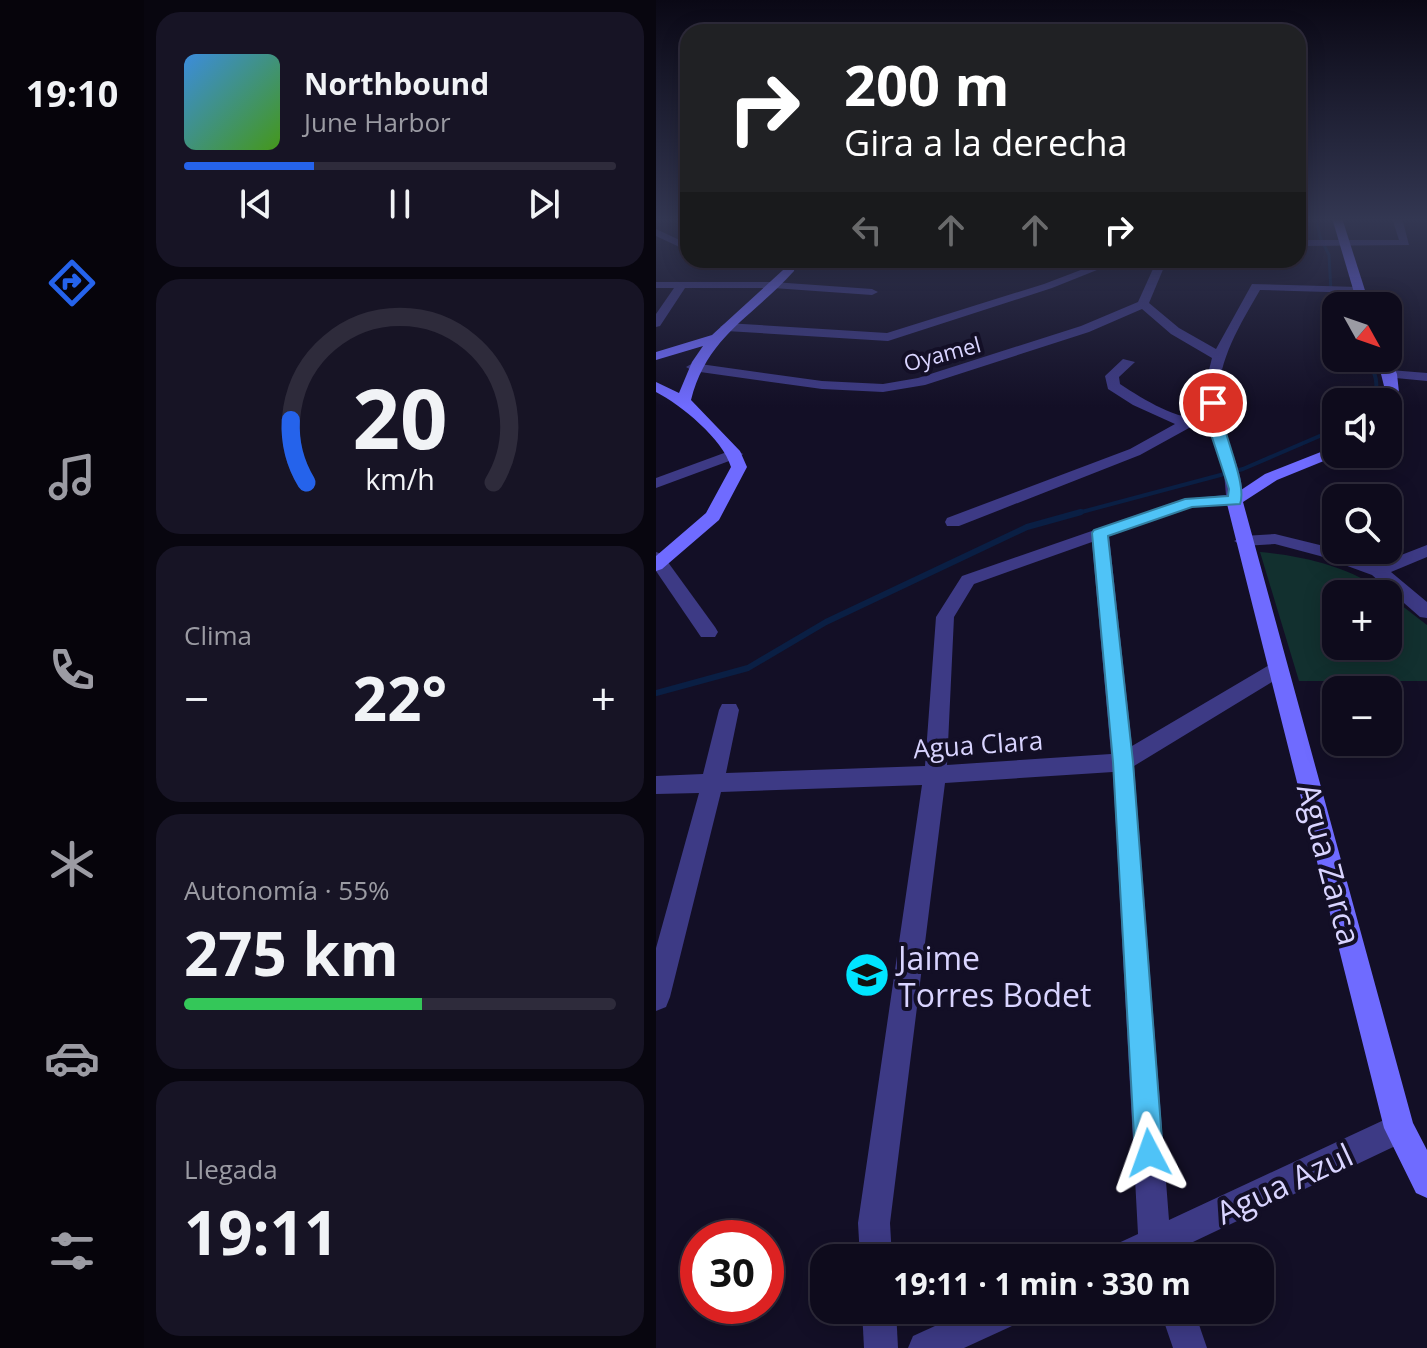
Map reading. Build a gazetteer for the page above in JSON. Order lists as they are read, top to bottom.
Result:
{
  "streets": {
    "street": [
      "Oyamel",
      "Agua Clara",
      "Agua Zarca",
      "Agua Azul"
    ]
  },
  "crossings": [
    ["Agua Clara", "Agua Zarca"],
    ["Agua Zarca", "Agua Azul"]
  ],
  "places": {
    "school or university": ["Jaime Torres Bodet"]
  },
  "north": "bottom right",
  "page": {
    "tabs": "19:10",
    "turn": ["200 m", "Gira a la derecha"],
    "song": ["Northbound", "June Harbor"],
    "map_buttons": ["+", "−"],
    "tile": [
      "Clima",
      ["Autonomía · 55%", "275 km"],
      ["Llegada", "19:11"]
    ],
    "heat": ["−", "22°", "+"],
    "limit": "30",
    "trip": "19:11 · 1 min · 330 m",
    "gauge": ["20", "km/h"]
  }
}
